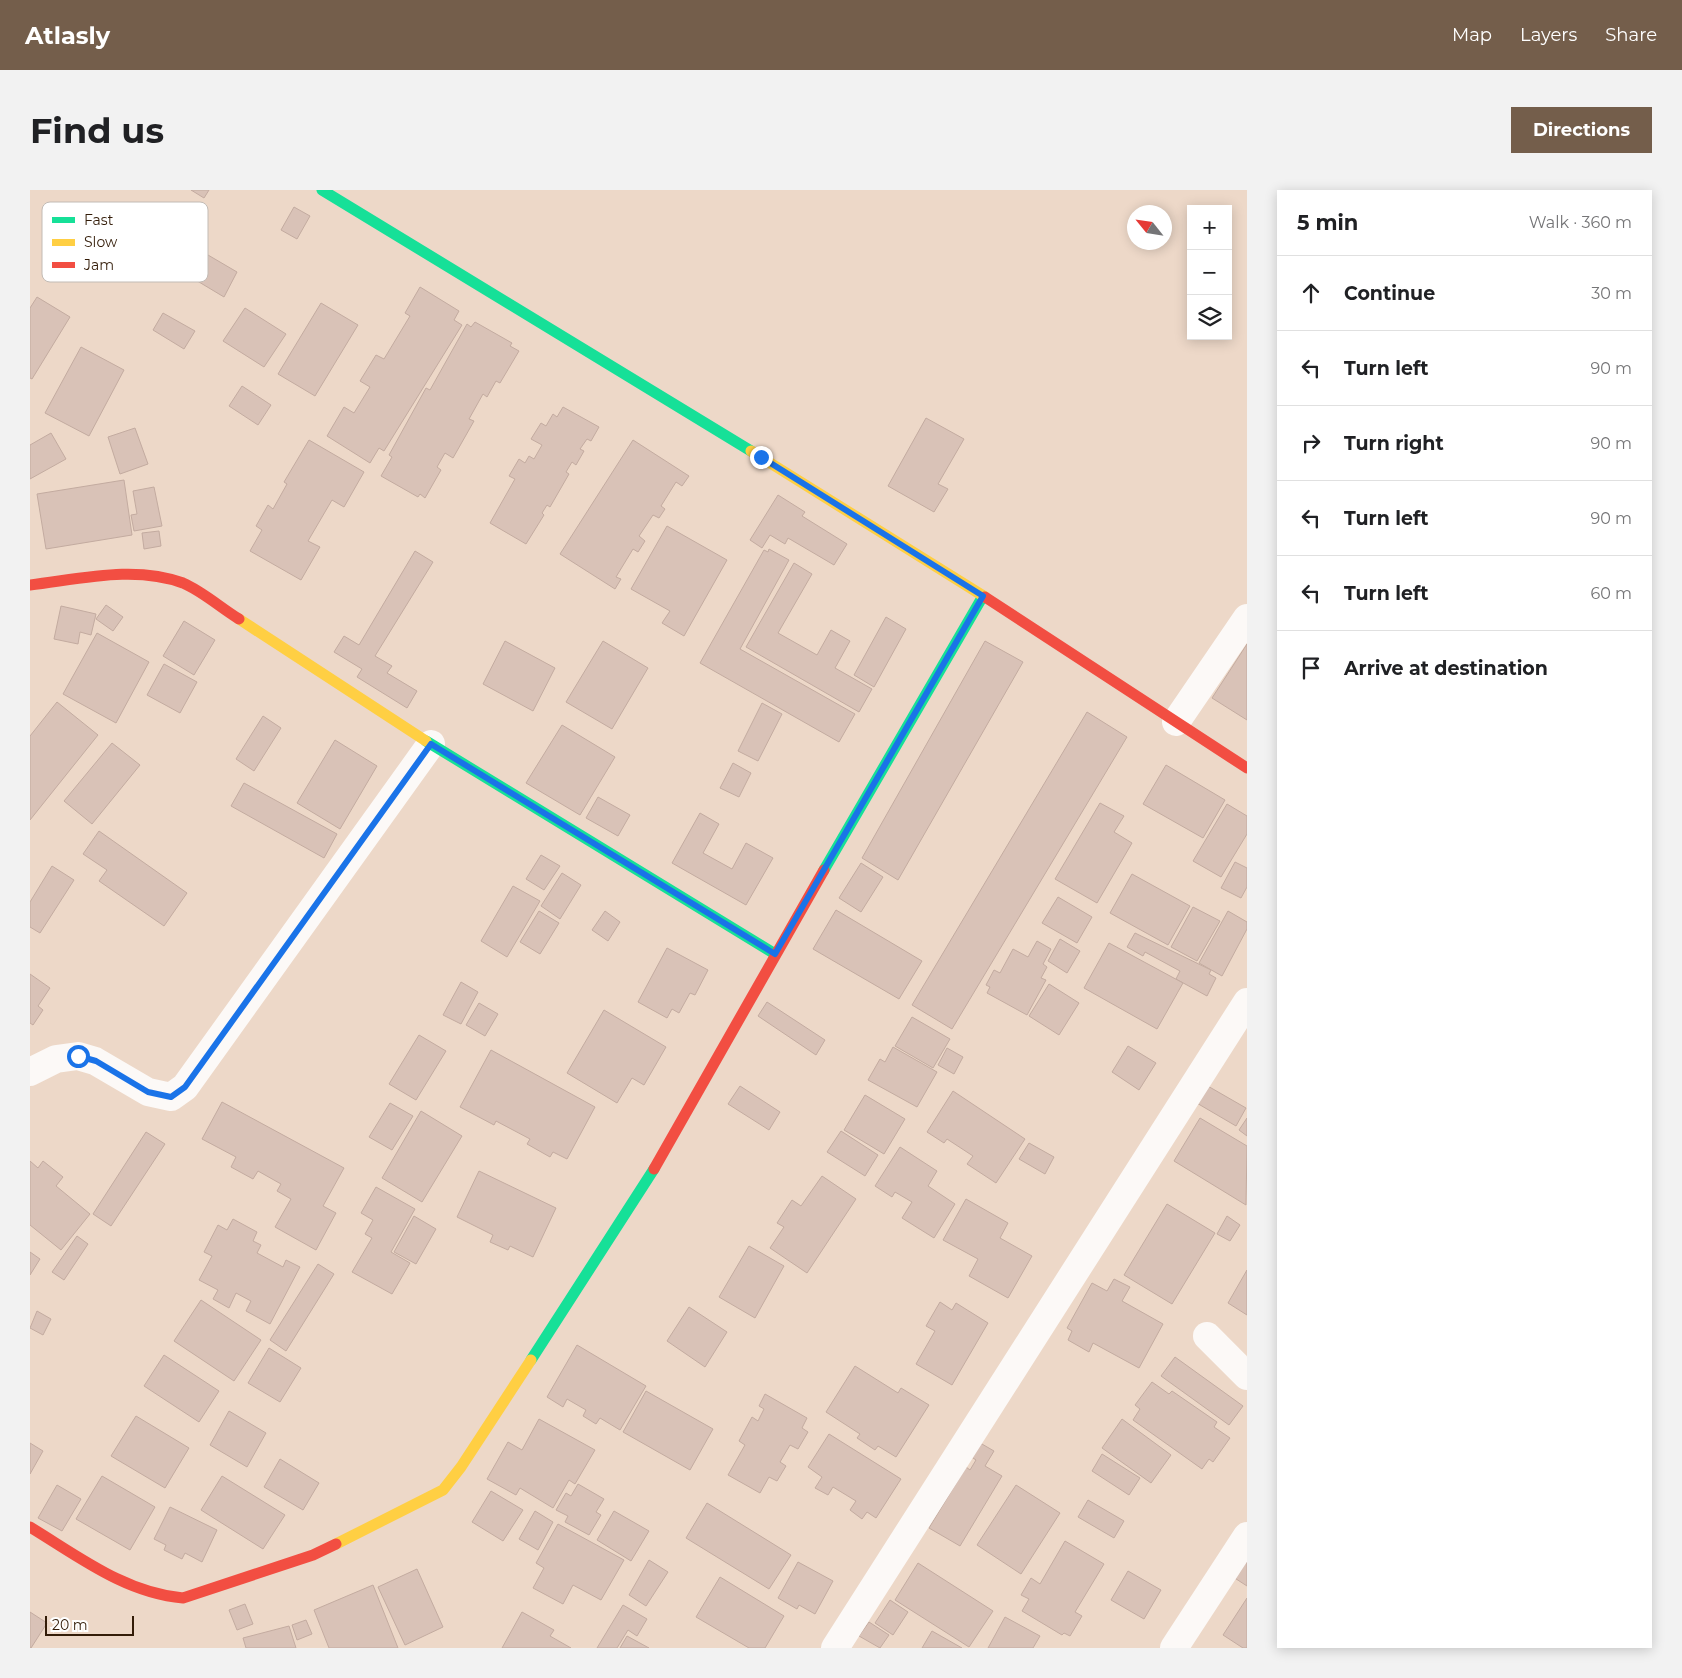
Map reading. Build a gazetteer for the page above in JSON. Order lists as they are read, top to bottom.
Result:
{
  "legend": ["Fast", "Slow", "Jam"],
  "scale_bar": "20 m",
  "north": "top left",
  "page": {
    "header": "Atlasly",
    "nav": ["Map", "Layers", "Share"],
    "buttons": "Directions",
    "title": "Find us",
    "heading": ["5 min", "Walk · 360 m"],
    "map_buttons": ["+", "−"],
    "list": [
      ["Continue", "30 m"],
      ["Turn left", "90 m"],
      ["Turn right", "90 m"],
      ["Turn left", "90 m"],
      ["Turn left", "60 m"],
      "Arrive at destination"
    ],
    "scale": "20 m"
  }
}
